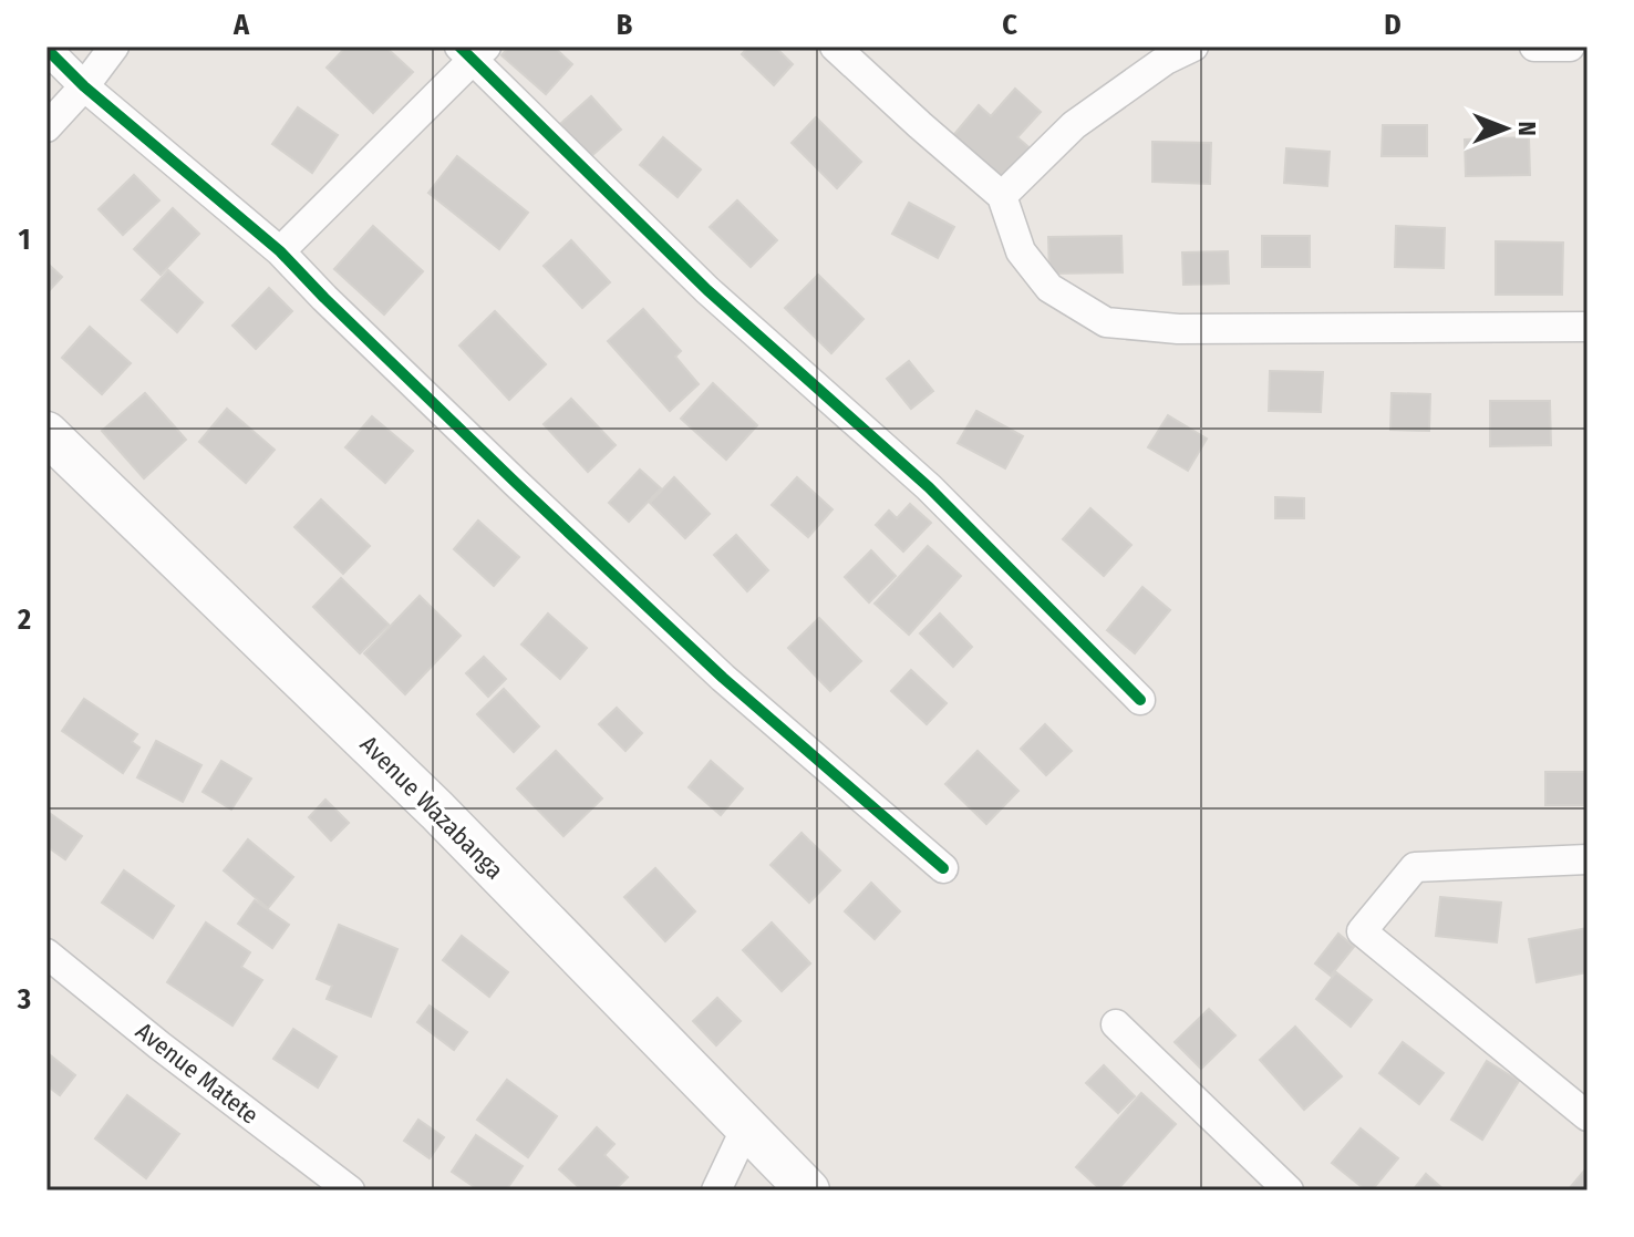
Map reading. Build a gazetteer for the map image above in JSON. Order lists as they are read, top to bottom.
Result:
{
  "streets": {
    "main road": ["Avenue Wazabanga"],
    "street": ["Avenue Matete"]
  },
  "north": "right",
  "grid": {
    "columns": [
      "A",
      "B",
      "C",
      "D"
    ],
    "rows": ["1", "2", "3"]
  }
}
